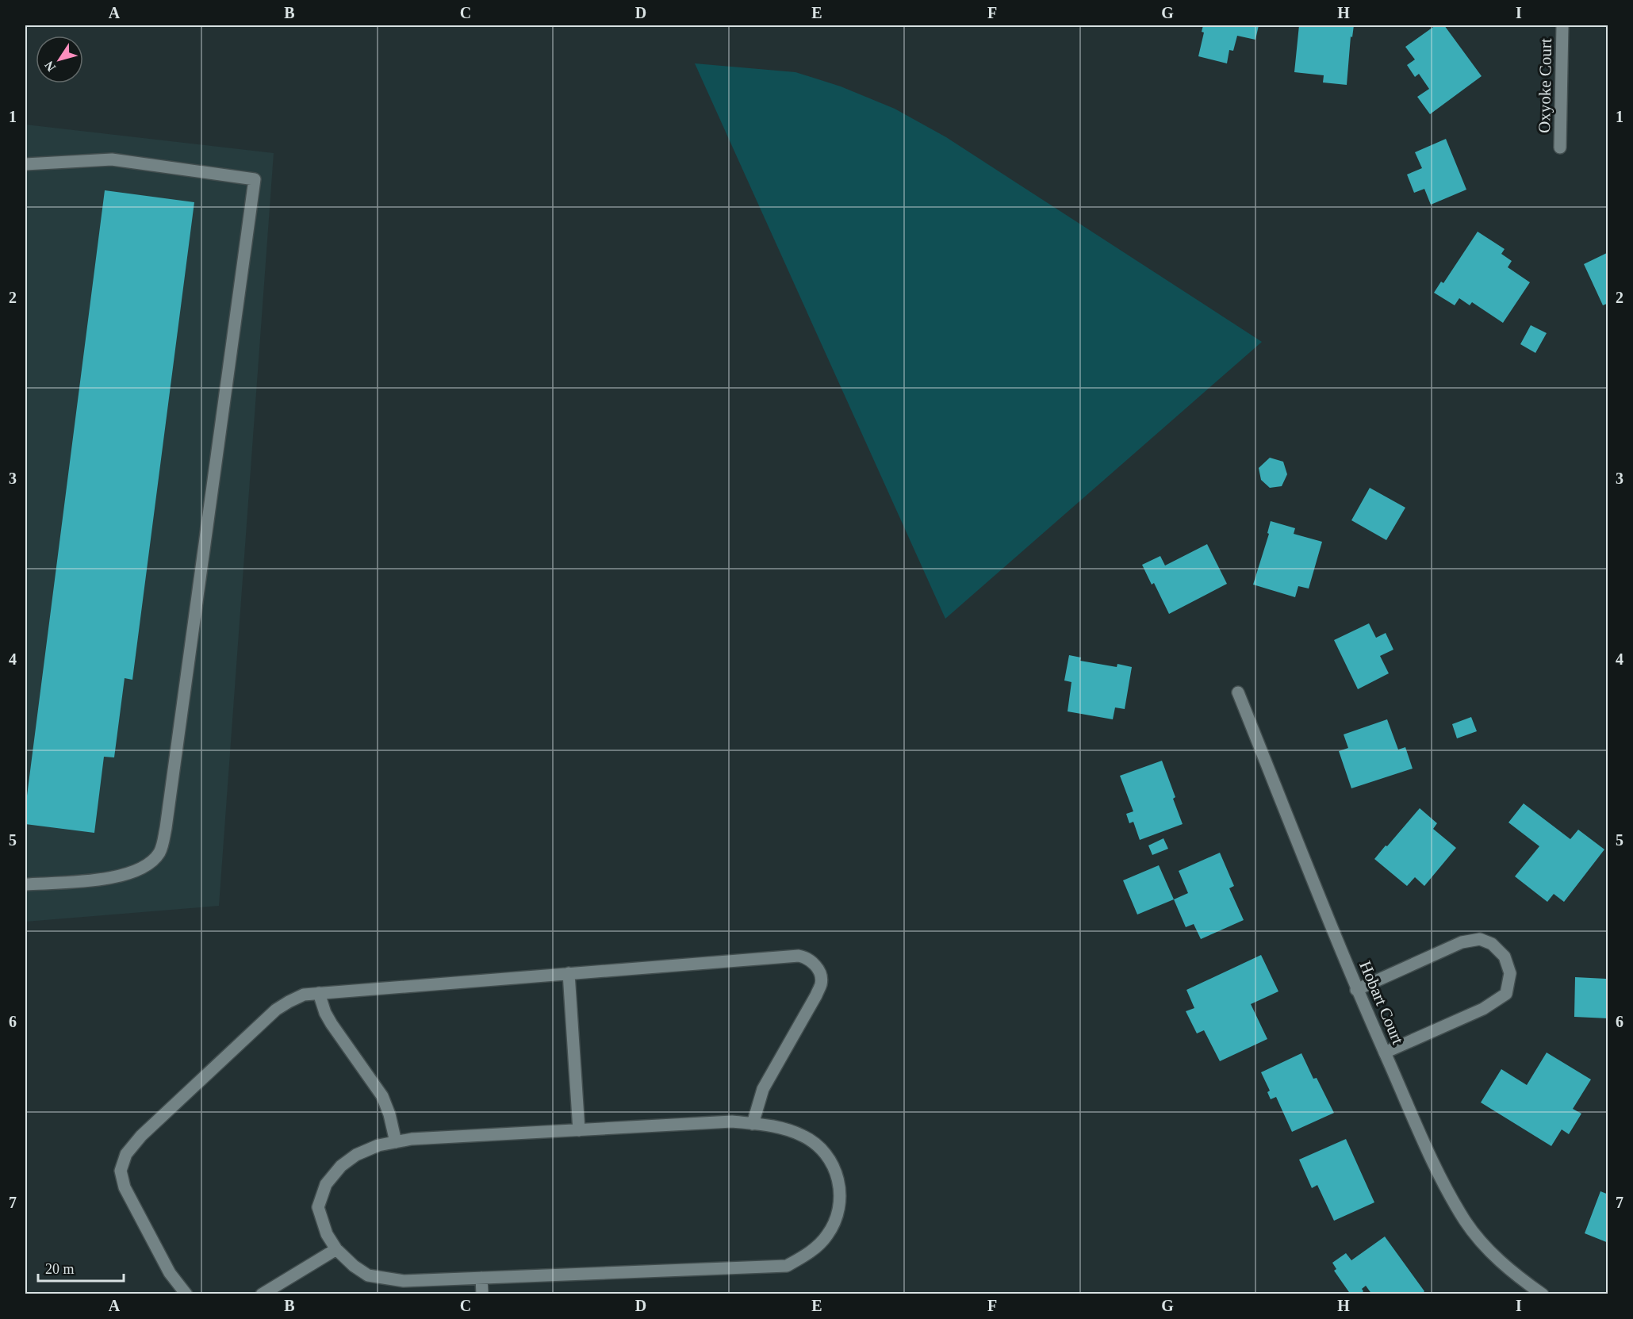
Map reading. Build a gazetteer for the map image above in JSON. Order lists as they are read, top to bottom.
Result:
{
  "streets": {
    "street": ["Oxyoke Court", "Hobart Court"]
  },
  "scale_bar": "20 m",
  "north": "bottom left",
  "grid": {
    "columns": [
      "A",
      "B",
      "C",
      "D",
      "E",
      "F",
      "G",
      "H",
      "I"
    ],
    "rows": [
      "1",
      "2",
      "3",
      "4",
      "5",
      "6",
      "7"
    ]
  }
}
